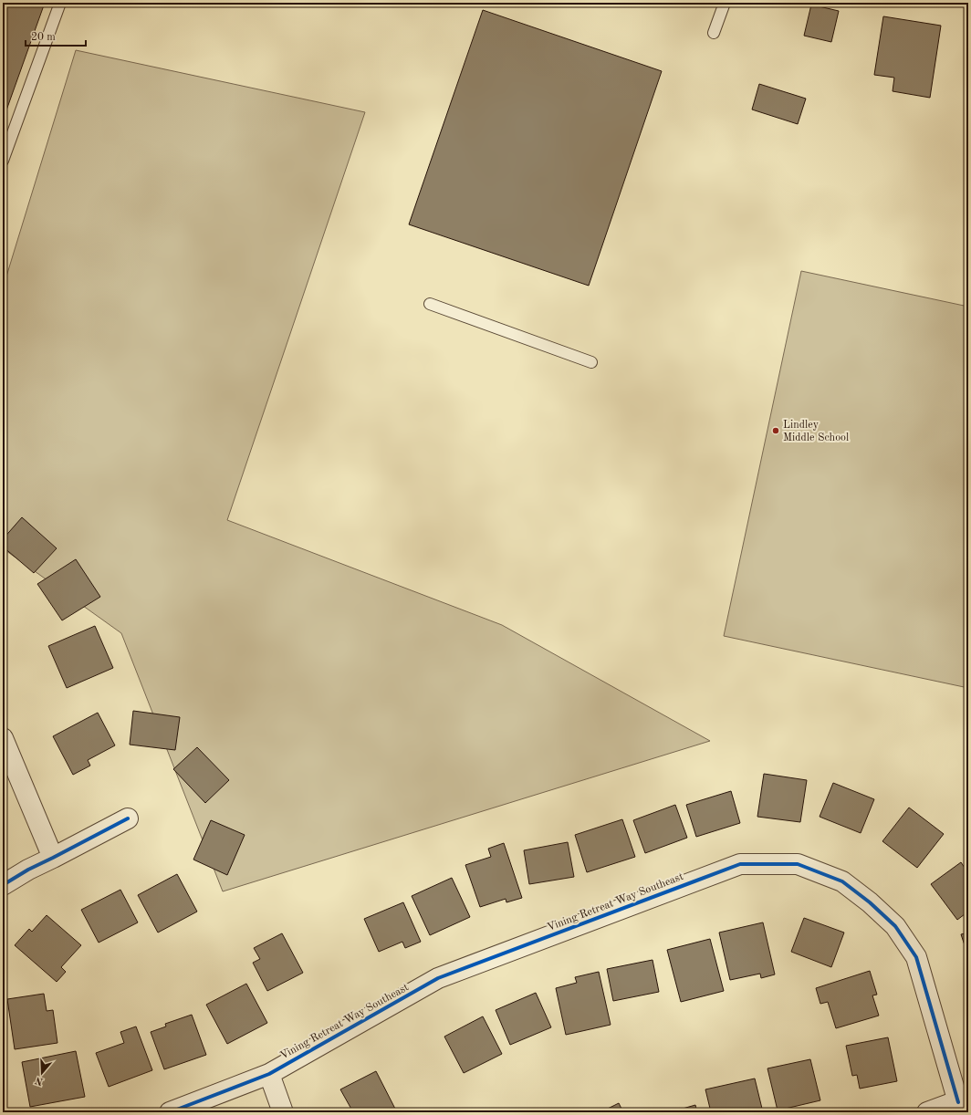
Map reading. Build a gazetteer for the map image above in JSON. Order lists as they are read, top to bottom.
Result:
{
  "streets": {
    "street": ["Vining Retreat Way Southeast"]
  },
  "places": ["Lindley Middle School"],
  "scale_bar": "20 m",
  "north": "bottom"
}
